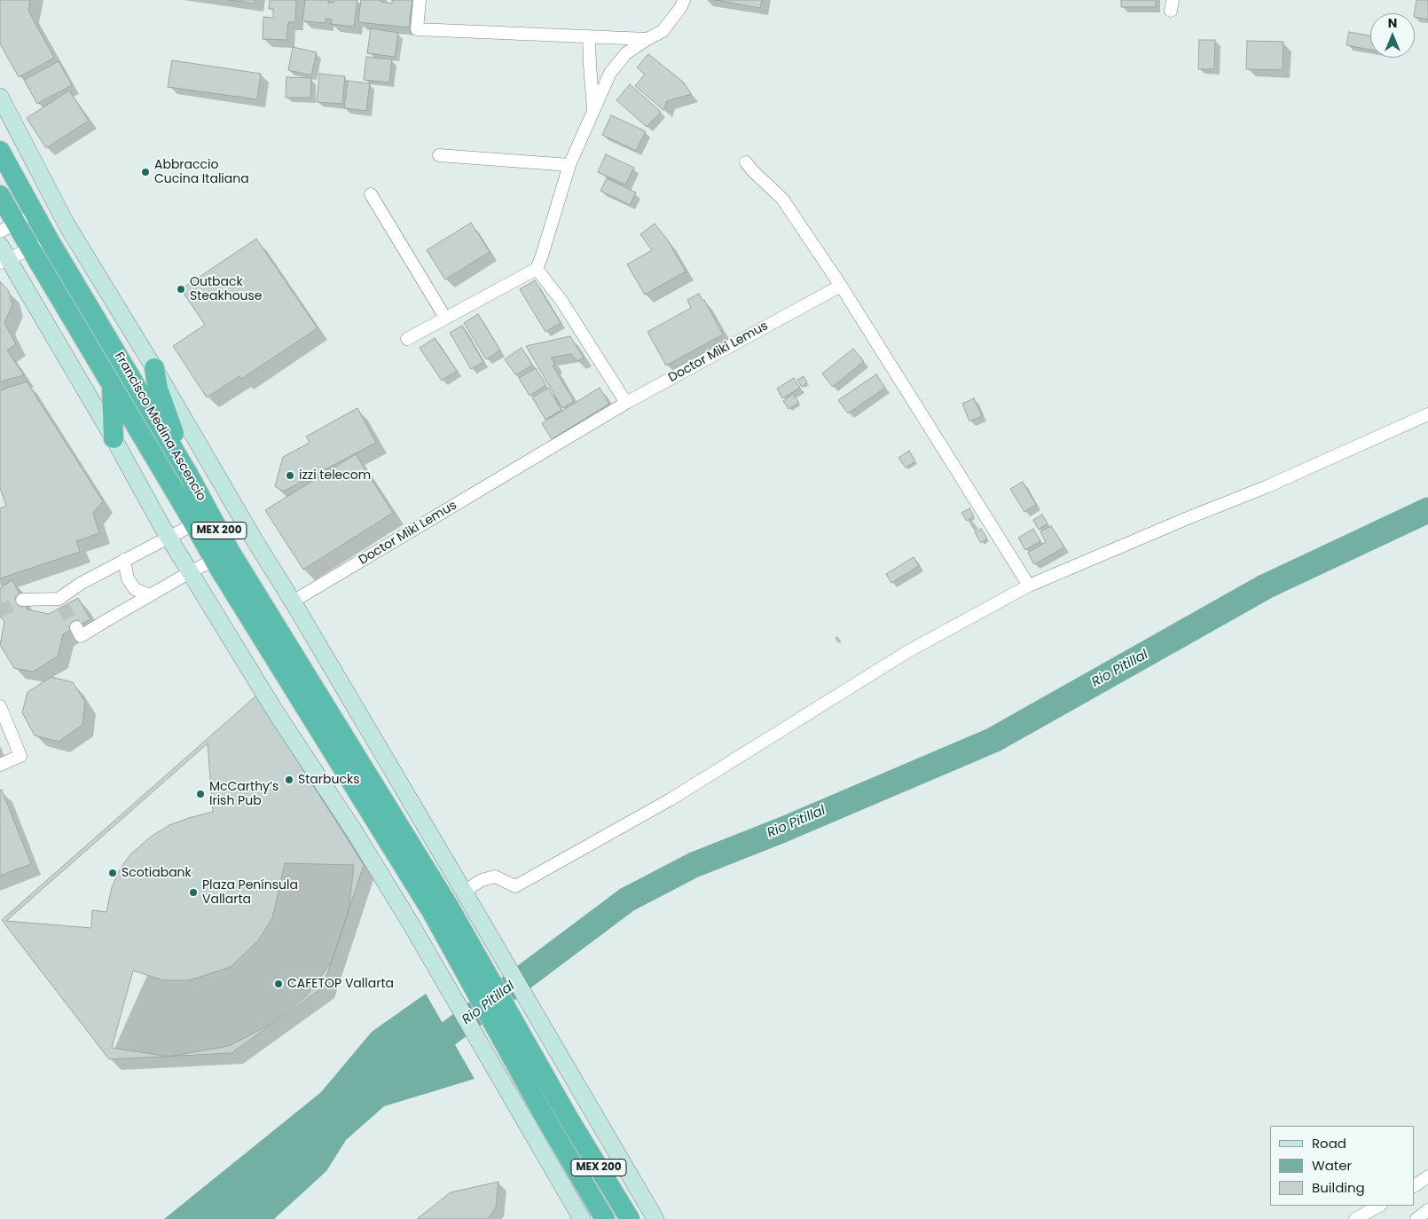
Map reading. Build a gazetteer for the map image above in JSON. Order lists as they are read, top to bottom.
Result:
{
  "streets": {
    "highway": ["Francisco Medina Ascencio", "MEX 200"],
    "street": ["Doctor Miki Lemus"]
  },
  "crossings": [
    ["Francisco Medina Ascencio", "MEX 200"]
  ],
  "water": ["Rio Pitillal"],
  "places": [
    "Abbraccio Cucina Italiana",
    "Outback Steakhouse",
    "izzi telecom",
    "Starbucks",
    "McCarthy’s Irish Pub",
    "Scotiabank",
    "Plaza Península Vallarta",
    "CAFETOP Vallarta"
  ],
  "legend": ["Road", "Water", "Building"],
  "north": "top"
}
